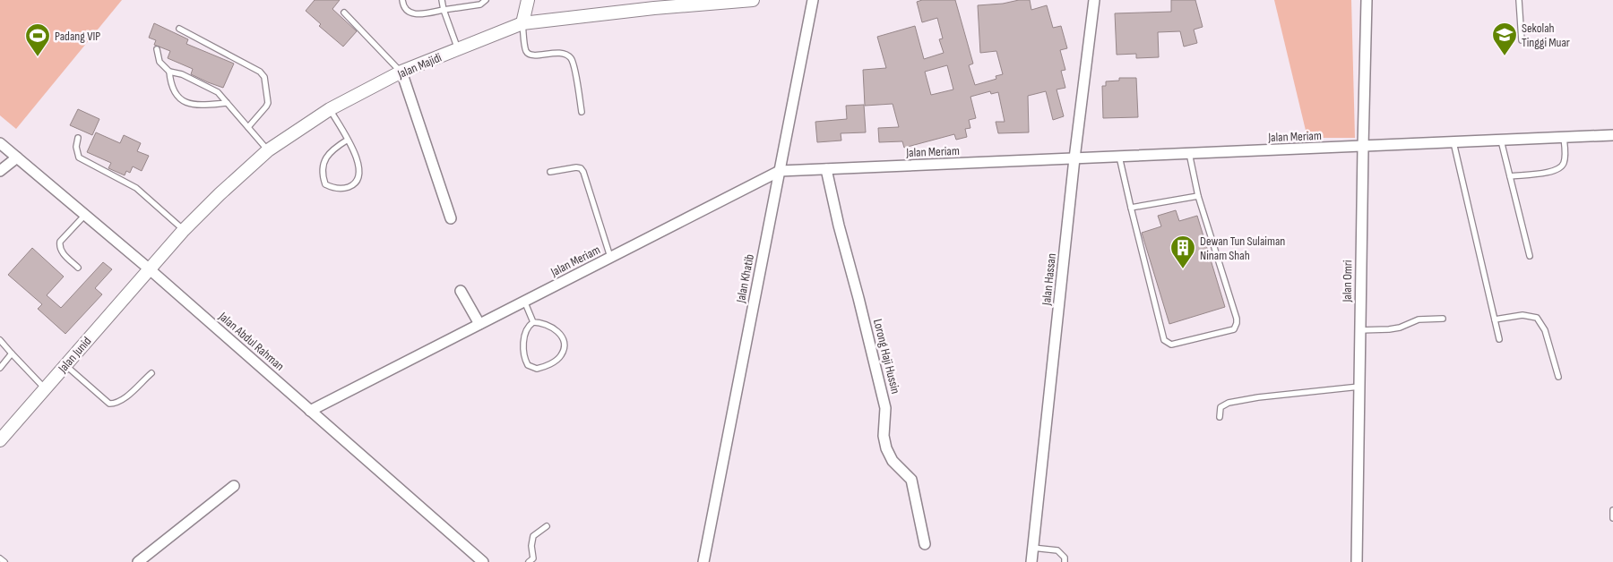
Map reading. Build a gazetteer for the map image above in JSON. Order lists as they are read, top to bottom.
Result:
{
  "streets": {
    "street": [
      "Jalan Majidi",
      "Jalan Meriam",
      "Jalan Khatib",
      "Jalan Hassan",
      "Jalan Omri",
      "Jalan Abdul Rahman",
      "Jalan Junid",
      "Lorong Haji Hussin"
    ]
  },
  "crossings": [
    ["Jalan Majidi", "Jalan Abdul Rahman"],
    ["Jalan Majidi", "Jalan Junid"],
    ["Jalan Meriam", "Jalan Khatib"],
    ["Jalan Meriam", "Jalan Hassan"],
    ["Jalan Meriam", "Jalan Omri"],
    ["Jalan Meriam", "Jalan Abdul Rahman"],
    ["Jalan Meriam", "Lorong Haji Hussin"],
    ["Jalan Abdul Rahman", "Jalan Junid"]
  ],
  "places": {
    "school or university": ["Sekolah Tinggi Muar"],
    "sports": ["Padang VIP"],
    "building": ["Dewan Tun Sulaiman Ninam Shah"]
  }
}
